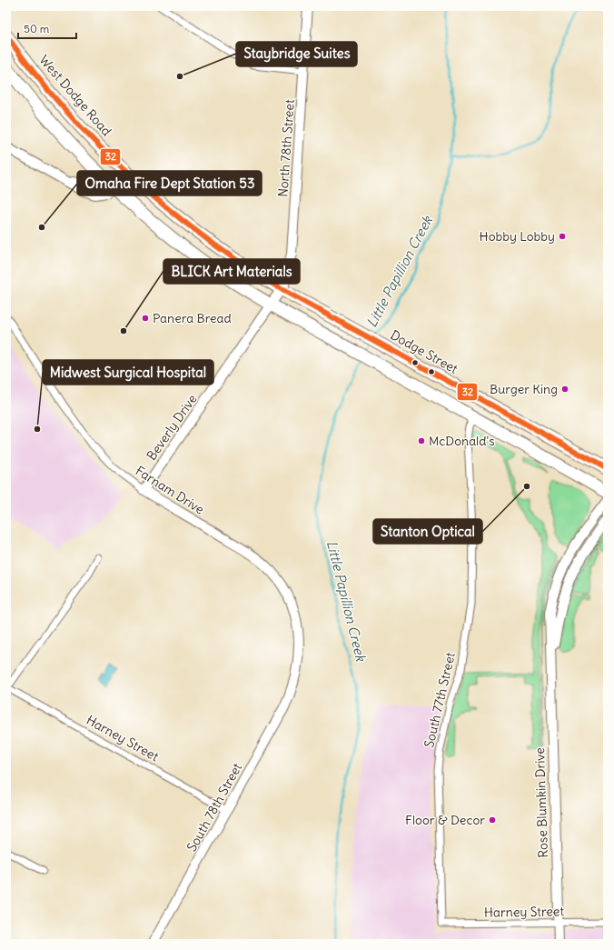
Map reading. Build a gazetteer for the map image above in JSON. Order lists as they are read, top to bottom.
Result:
{
  "streets": {
    "highway": ["West Dodge Road", "Dodge Street"],
    "main road": [
      "North 78th Street",
      "Beverly Drive",
      "Farnam Drive",
      "Rose Blumkin Drive",
      "South 78th Street"
    ],
    "street": ["South 77th Street", "Harney Street"]
  },
  "crossings": [
    ["West Dodge Road", "Dodge Street"],
    ["North 78th Street", "Dodge Street"],
    ["North 78th Street", "Beverly Drive"],
    ["Dodge Street", "Beverly Drive"],
    ["Beverly Drive", "Farnam Drive"],
    ["Farnam Drive", "South 78th Street"],
    ["South 77th Street", "Harney Street"],
    ["Harney Street", "Rose Blumkin Drive"],
    ["Harney Street", "South 78th Street"]
  ],
  "water": ["Little Papillion Creek"],
  "places": [
    "Staybridge Suites",
    "Omaha Fire Dept Station 53",
    "Hobby Lobby",
    "Panera Bread",
    "BLICK Art Materials",
    "Burger King",
    "Midwest Surgical Hospital",
    "McDonald's",
    "Stanton Optical",
    "Floor & Decor"
  ],
  "lines": ["transit line 32"],
  "scale_bar": "50 m"
}
